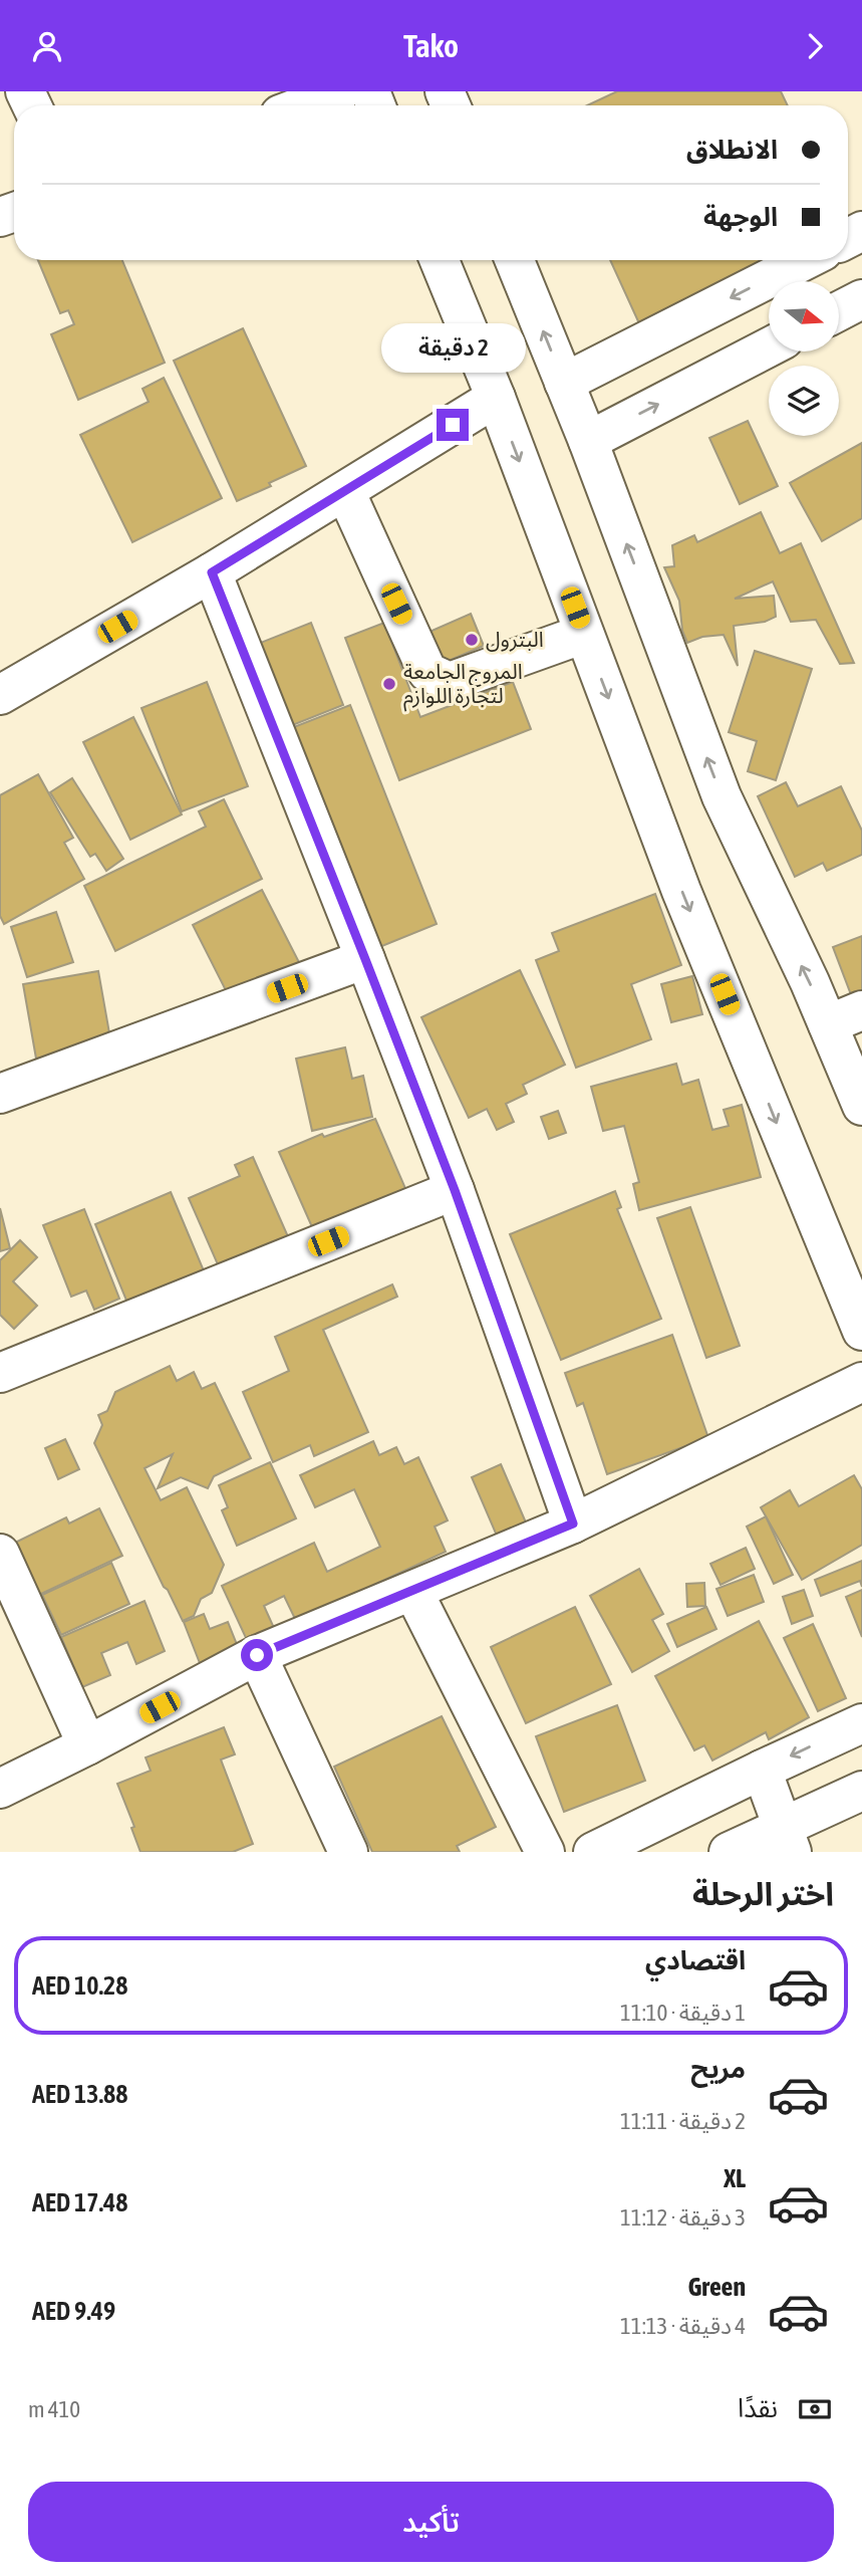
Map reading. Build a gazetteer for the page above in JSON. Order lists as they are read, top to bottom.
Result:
{
  "places": ["البترول", "المروج الجامعة لتجارة اللوازم"],
  "north": "right",
  "page": {
    "header": "Tako",
    "banner": ["الانطلاق", "الوجهة"],
    "bubble": "2 دقيقة",
    "heading": "اختر الرحلة",
    "list": [
      {
        "name": "اقتصادي",
        "note": "1 دقيقة · 11:10",
        "value": "AED 10.28"
      },
      {
        "name": "مريح",
        "note": "2 دقيقة · 11:11",
        "value": "AED 13.88"
      },
      {
        "name": "XL",
        "note": "3 دقيقة · 11:12",
        "value": "AED 17.48"
      },
      {
        "name": "Green",
        "note": "4 دقيقة · 11:13",
        "value": "AED 9.49"
      }
    ],
    "pay": ["نقدًا", "410 m"],
    "buttons": "تأكيد"
  }
}
